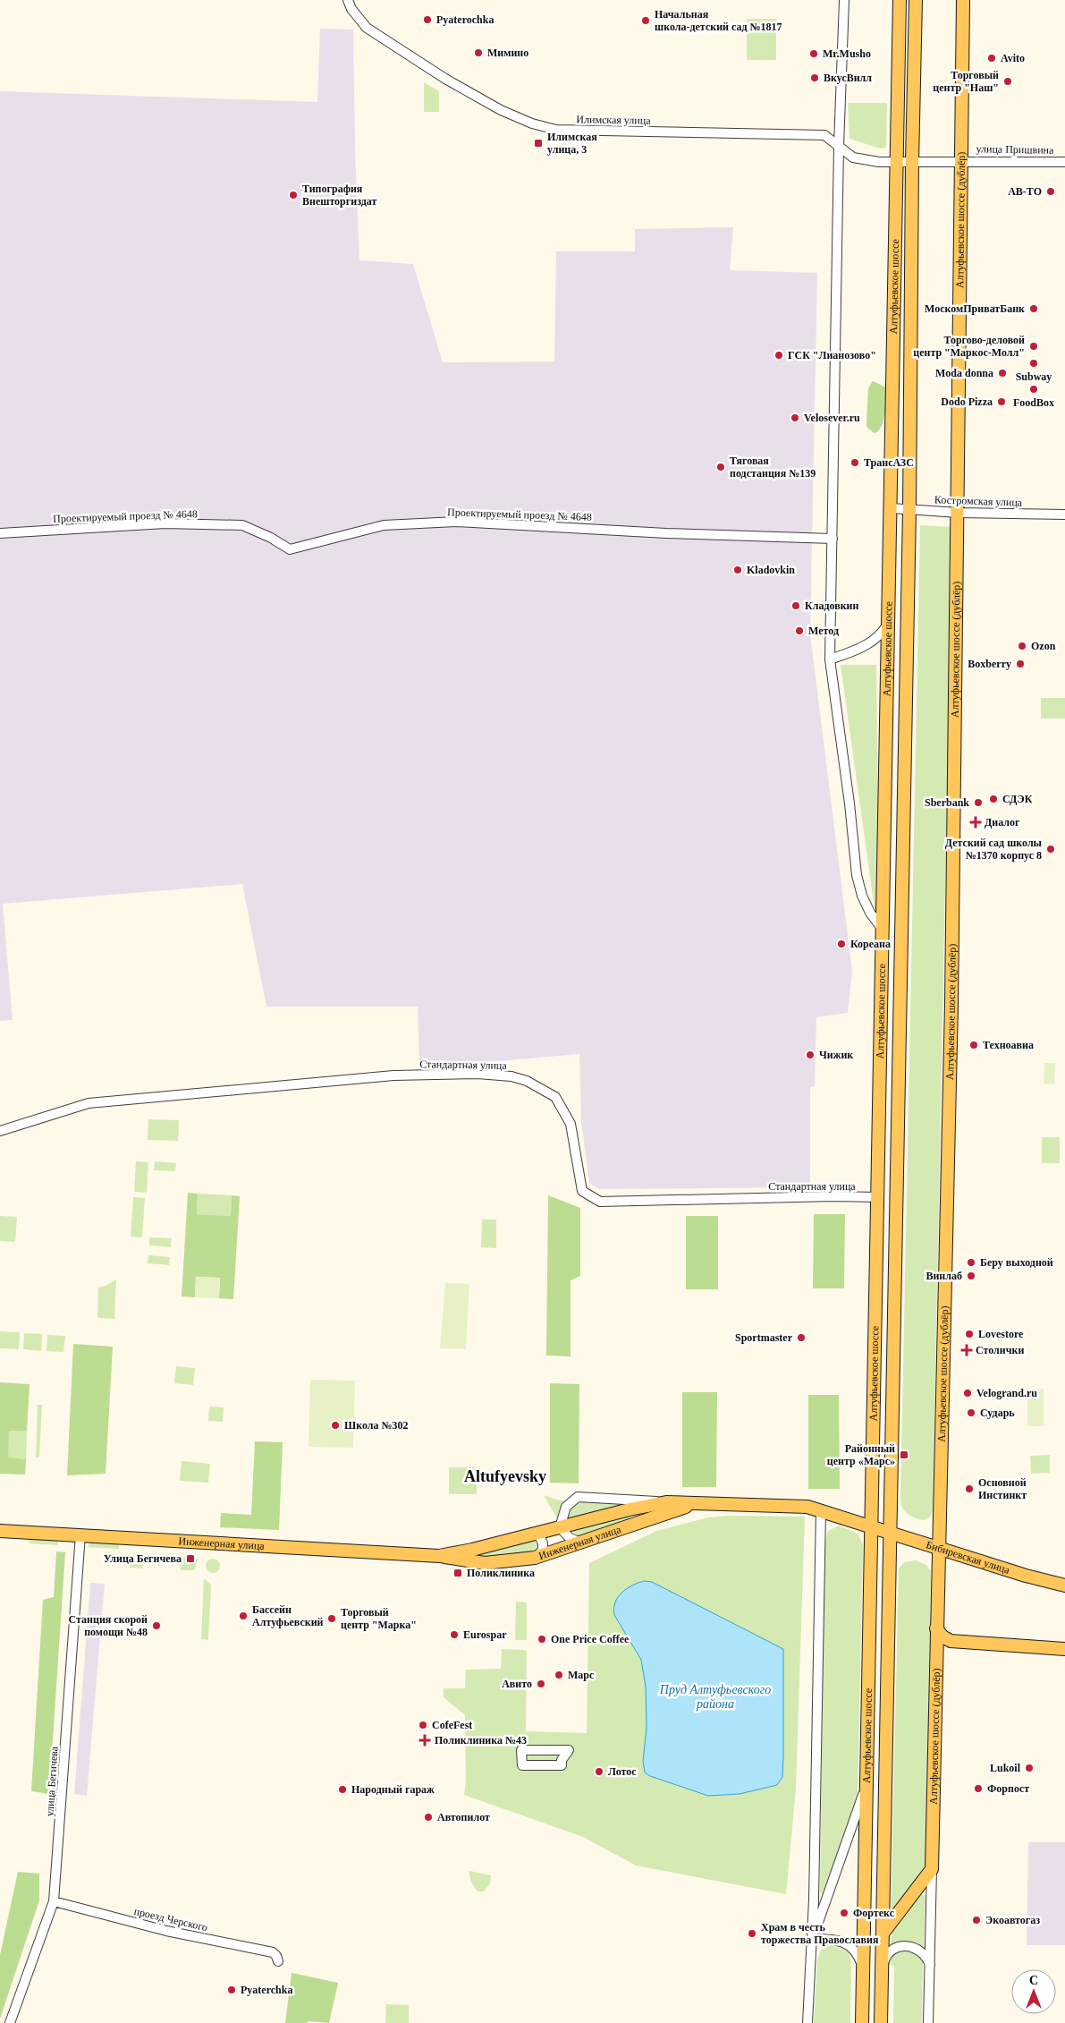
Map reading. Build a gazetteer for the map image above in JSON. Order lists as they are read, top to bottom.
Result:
{
  "streets": {
    "main road": [
      "Алтуфьевское шоссе (дублёр)",
      "Алтуфьевское шоссе",
      "Инженерная улица",
      "Бибиревская улица"
    ],
    "street": [
      "Илимская улица",
      "улица Пришвина",
      "Костромская улица",
      "Проектируемый проезд № 4648",
      "Стандартная улица",
      "улица Бегичева",
      "проезд Черского"
    ]
  },
  "crossings": [
    ["улица Пришвина", "Алтуфьевское шоссе (дублёр)"],
    ["улица Пришвина", "Алтуфьевское шоссе"],
    ["Алтуфьевское шоссе (дублёр)", "Костромская улица"],
    ["Алтуфьевское шоссе (дублёр)", "Бибиревская улица"],
    ["Алтуфьевское шоссе", "Костромская улица"],
    ["Алтуфьевское шоссе", "Стандартная улица"],
    ["Алтуфьевское шоссе", "Инженерная улица"],
    ["Алтуфьевское шоссе", "Бибиревская улица"],
    ["Инженерная улица", "Бибиревская улица"],
    ["Инженерная улица", "улица Бегичева"],
    ["улица Бегичева", "проезд Черского"]
  ],
  "districts": ["Altufyevsky"],
  "water": ["Пруд Алтуфьевского района"],
  "places": {
    "other": [
      "Pyaterochka",
      "Начальная школа-детский сад №1817",
      "Мимино",
      "Mr.Musho",
      "Avito",
      "ВкусВилл",
      "Торговый центр \"Наш\"",
      "АВ-ТО",
      "Типография Внешторгиздат",
      "МоскомПриватБанк",
      "Торгово-деловой центр \"Маркос-Молл\"",
      "ГСК \"Лианозово\"",
      "Subway",
      "Moda donna",
      "FoodBox",
      "Dodo Pizza",
      "Velosever.ru",
      "ТрансАЗС",
      "Тяговая подстанция №139",
      "Kladovkin",
      "Кладовкин",
      "Метод",
      "Ozon",
      "Boxberry",
      "СДЭК",
      "Sberbank",
      "Детский сад школы №1370 корпус 8",
      "Кореана",
      "Техноавиа",
      "Чижик",
      "Беру выходной",
      "Винлаб",
      "Lovestore",
      "Sportmaster",
      "Velogrand.ru",
      "Сударь",
      "Школа №302",
      "Основной Инстинкт",
      "Бассейн Алтуфьевский",
      "Торговый центр \"Марка\"",
      "Станция скорой помощи №48",
      "Eurospar",
      "One Price Coffee",
      "Марс",
      "Авито",
      "CofeFest",
      "Lukoil",
      "Лотос",
      "Форпост",
      "Народный гараж",
      "Автопилот",
      "Фортекс",
      "Экоавтогаз",
      "Храм в честь торжества Православия",
      "Pyaterchka"
    ],
    "transit": [
      "Илимская улица, 3",
      "Районный центр «Марс»",
      "Улица Бегичева",
      "Поликлиника"
    ],
    "health": ["Диалог", "Столички", "Поликлиника №43"]
  },
  "north": "top"
}
